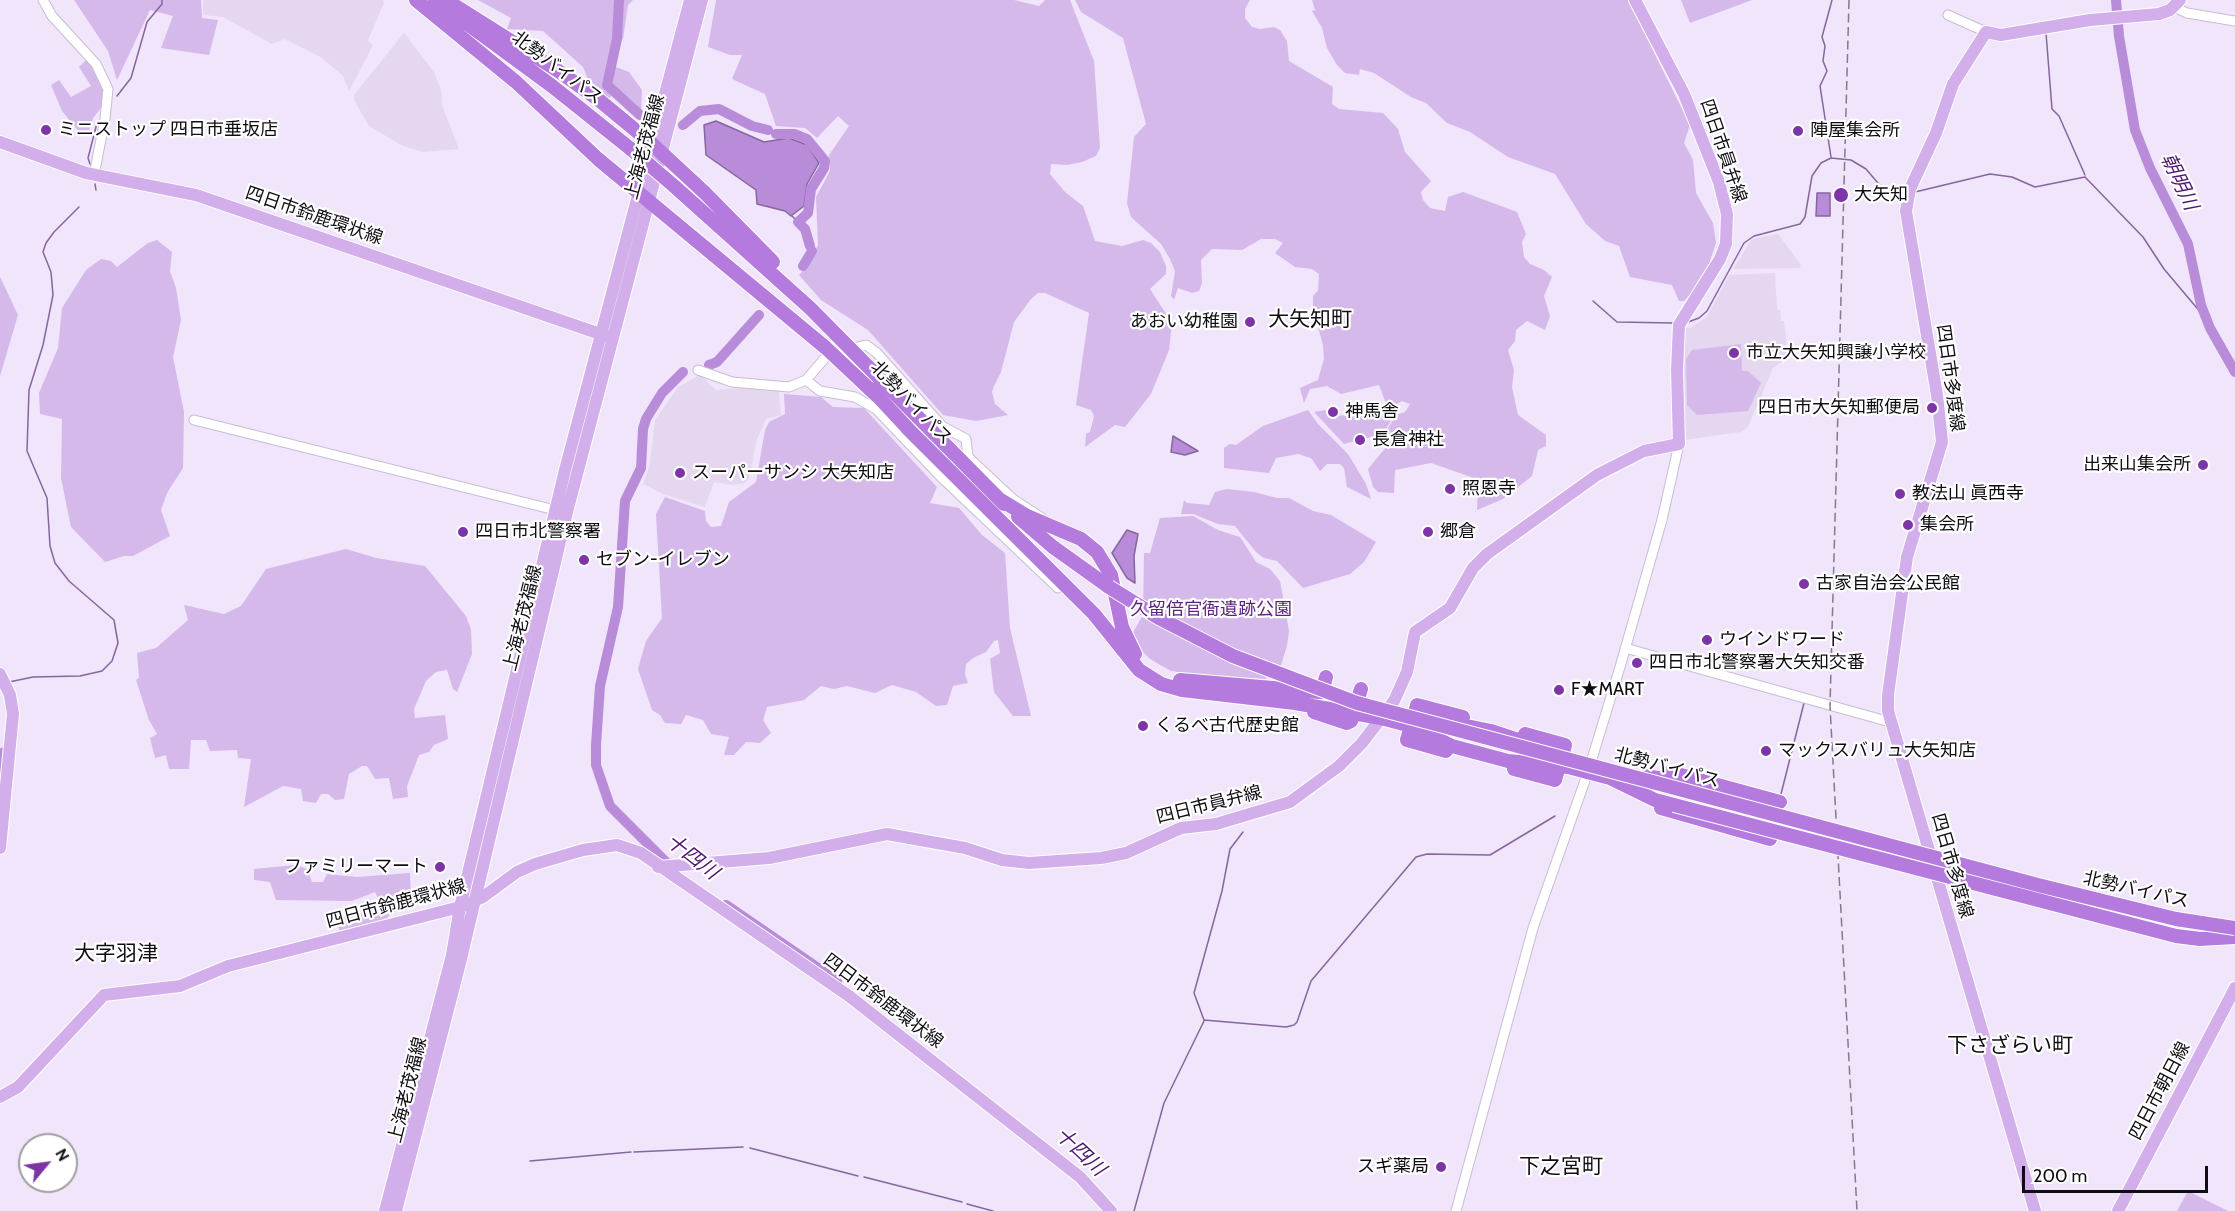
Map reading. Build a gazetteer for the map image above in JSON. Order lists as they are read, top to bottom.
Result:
{
  "streets": {
    "highway": ["北勢バイパス"],
    "main road": [
      "上海老茂福線",
      "四日市員弁線",
      "四日市鈴鹿環状線",
      "四日市多度線",
      "四日市朝日線"
    ]
  },
  "crossings": [
    ["上海老茂福線", "四日市鈴鹿環状線"],
    ["四日市員弁線", "四日市鈴鹿環状線"]
  ],
  "districts": [
    "大矢知町",
    "大字羽津",
    "下さざらい町",
    "下之宮町"
  ],
  "water": ["朝明川", "十四川"],
  "parks": ["久留倍官衙遺跡公園"],
  "places": [
    "ミニストップ 四日市垂坂店",
    "陣屋集会所",
    "大矢知",
    "あおい幼稚園",
    "市立大矢知興譲小学校",
    "四日市大矢知郵便局",
    "神馬舎",
    "長倉神社",
    "出来山集会所",
    "スーパーサンシ 大矢知店",
    "照恩寺",
    "教法山 眞西寺",
    "集会所",
    "四日市北警察署",
    "郷倉",
    "セブン-イレブン",
    "古家自治会公民館",
    "ウインドワード",
    "四日市北警察署大矢知交番",
    "F★MART",
    "くるべ古代歴史館",
    "マックスバリュ大矢知店",
    "ファミリーマート",
    "スギ薬局"
  ],
  "scale_bar": "200 m",
  "north": "top right"
}
